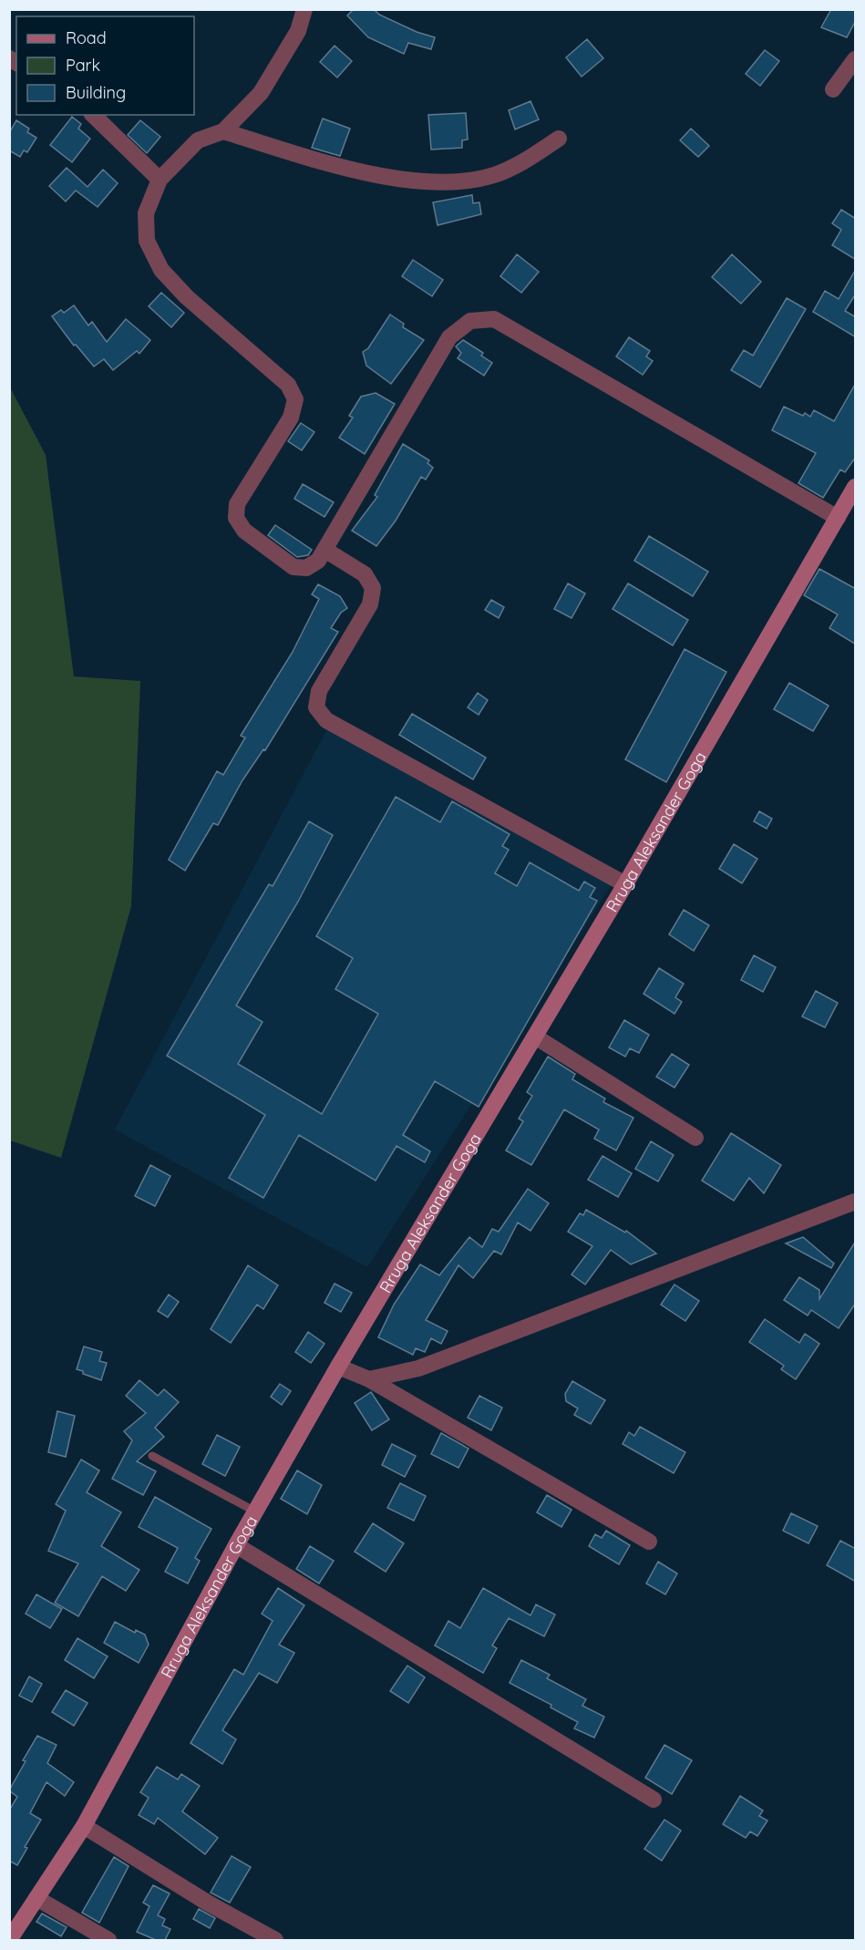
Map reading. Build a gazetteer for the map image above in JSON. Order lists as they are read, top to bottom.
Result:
{
  "streets": {
    "main road": ["Rruga Aleksander Goga"]
  },
  "legend": ["Road", "Park", "Building"]
}
